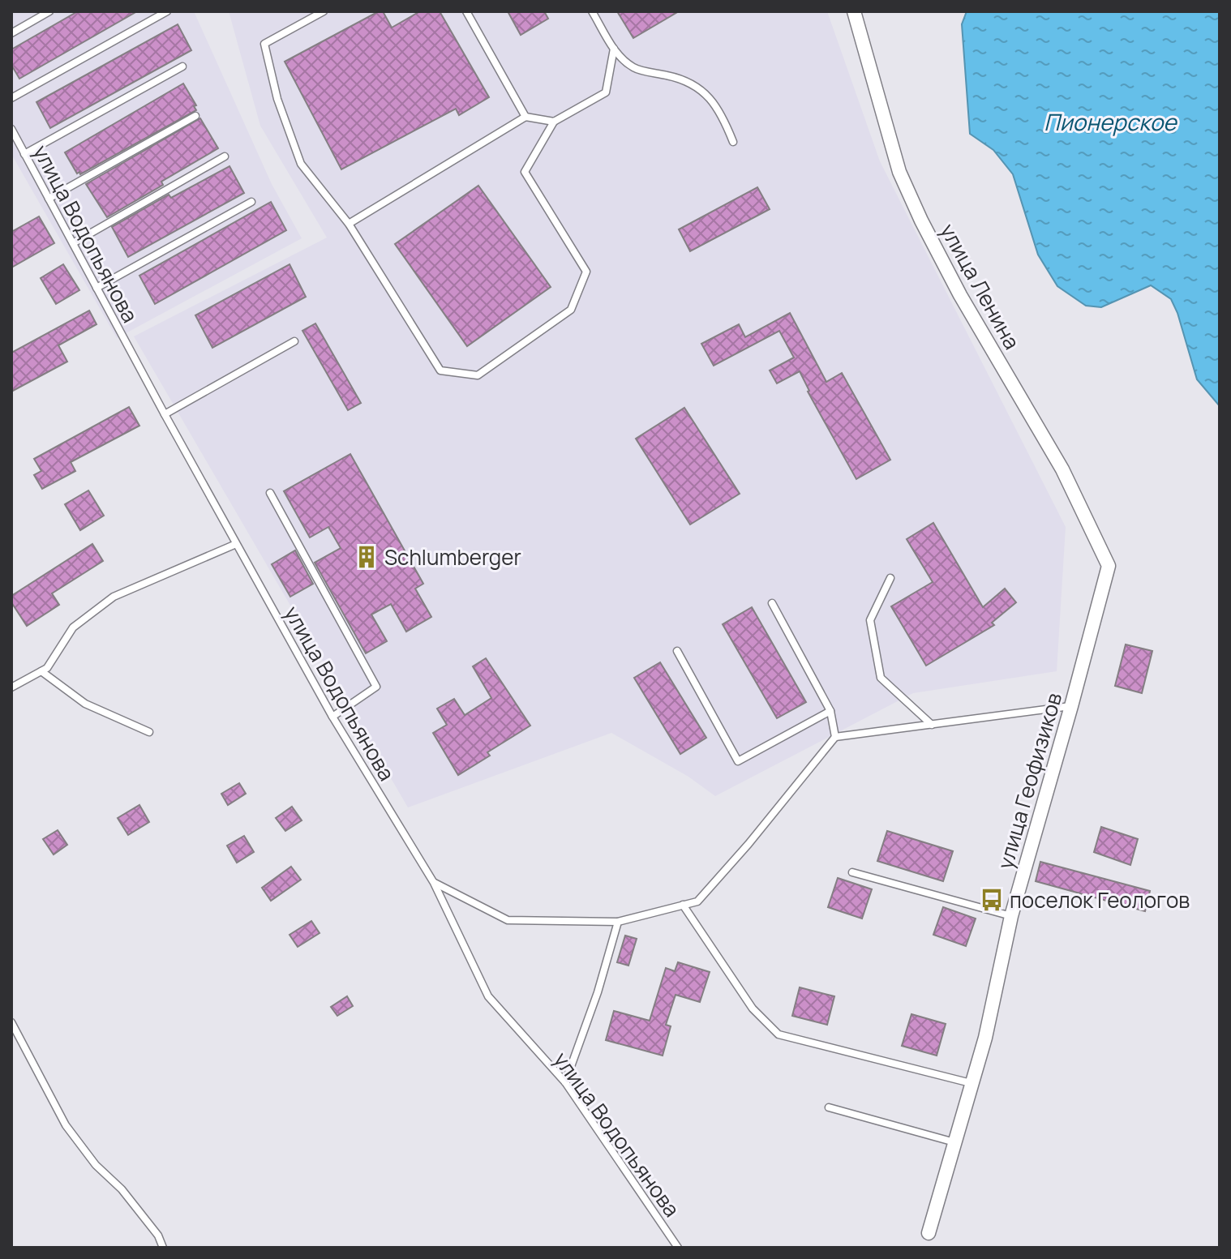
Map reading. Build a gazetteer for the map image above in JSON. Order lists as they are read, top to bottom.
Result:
{
  "streets": {
    "street": ["улица Ленина", "улица Геофизиков"],
    "lane": ["улица Водопьянова"]
  },
  "crossings": [
    ["улица Ленина", "улица Геофизиков"]
  ],
  "water": ["Пионерское"],
  "places": {
    "building": ["Schlumberger"],
    "bus stop": ["поселок Геологов"]
  }
}
